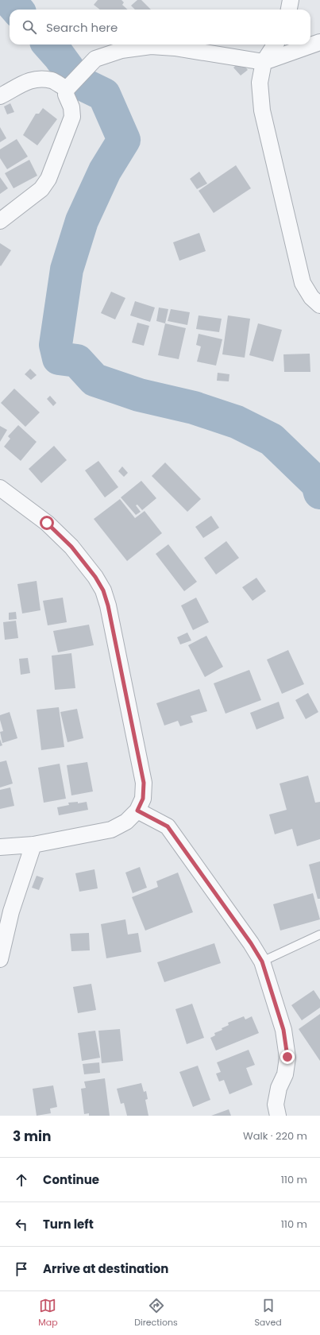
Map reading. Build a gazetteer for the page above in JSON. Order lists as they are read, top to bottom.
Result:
{
  "page": {
    "search": "Search here",
    "heading": ["3 min", "Walk · 220 m"],
    "list": [
      ["Continue", "110 m"],
      ["Turn left", "110 m"],
      "Arrive at destination"
    ],
    "nav": ["Map", "Directions", "Saved"]
  }
}
